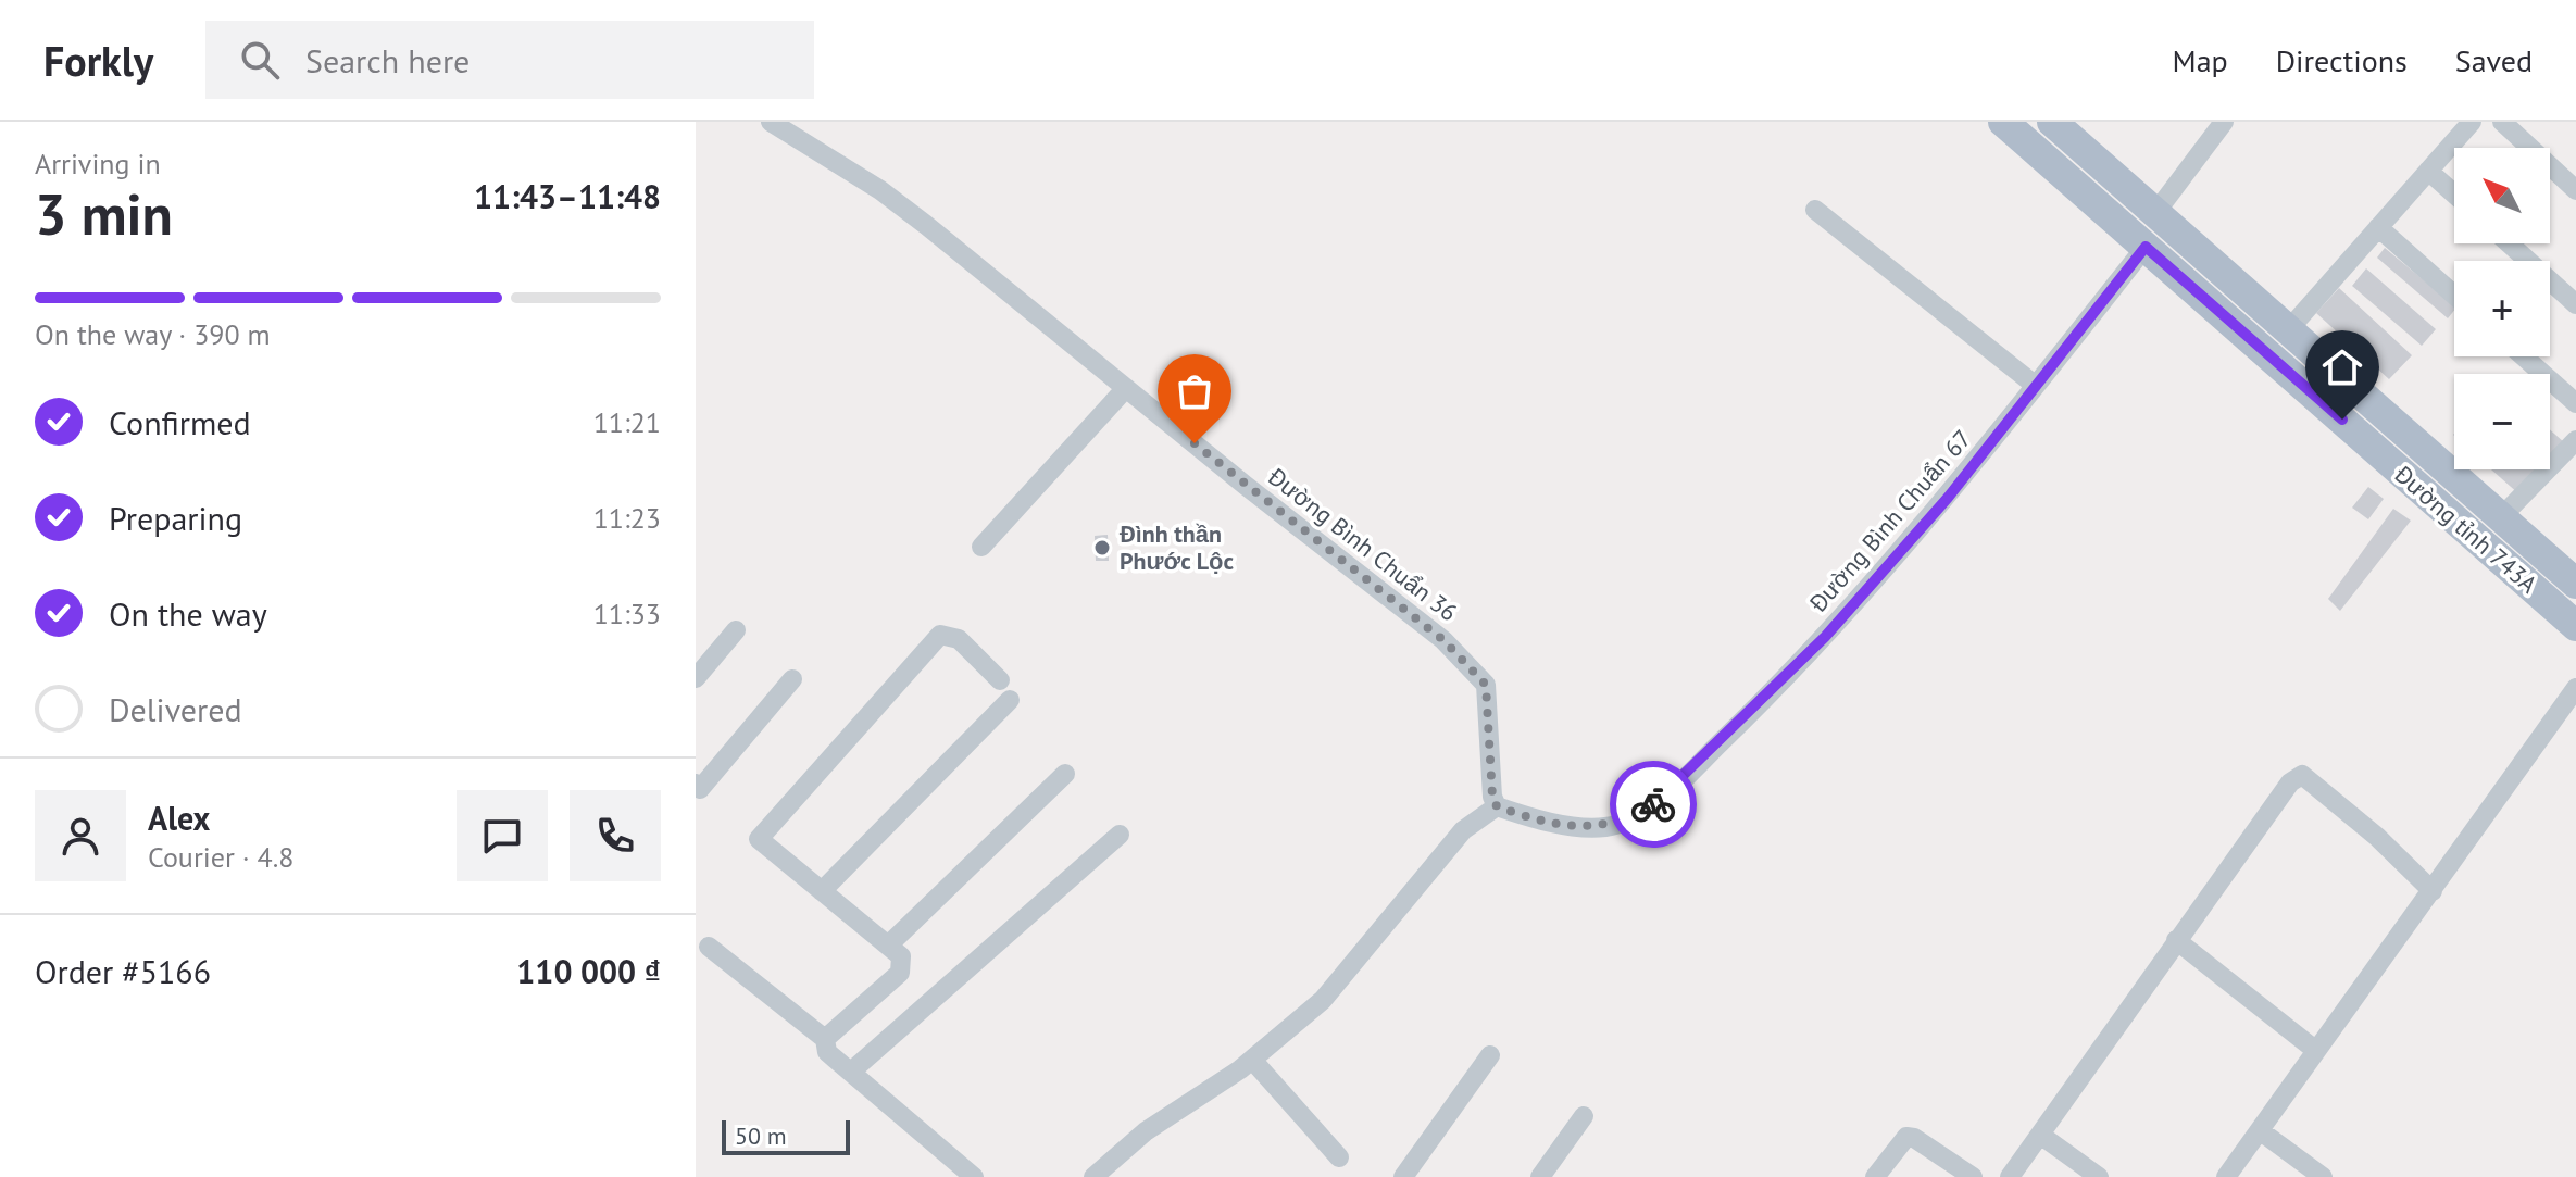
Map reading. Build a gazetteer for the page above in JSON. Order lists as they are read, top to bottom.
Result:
{
  "streets": {
    "main road": ["Đường tỉnh 743A"],
    "street": ["Đường Bình Chuẩn 67", "Đường Bình Chuẩn 36"]
  },
  "crossings": [
    ["Đường Bình Chuẩn 67", "Đường tỉnh 743A"],
    ["Đường Bình Chuẩn 67", "Đường Bình Chuẩn 36"]
  ],
  "places": ["Đình thần Phước Lộc"],
  "scale_bar": "50 m",
  "north": "top left",
  "page": {
    "header": "Forkly",
    "search": "Search here",
    "nav": ["Map", "Directions", "Saved"],
    "heading": ["3 min", "Arriving in", "11:43–11:48"],
    "panel": [
      "Alex",
      "Courier · 4.8",
      "Order #5166",
      "110 000 ₫"
    ],
    "map_buttons": ["+", "−"],
    "bar": "On the way · 390 m",
    "list": [
      ["Confirmed", "11:21"],
      ["Preparing", "11:23"],
      ["On the way", "11:33"],
      "Delivered"
    ],
    "scale": "50 m"
  }
}
